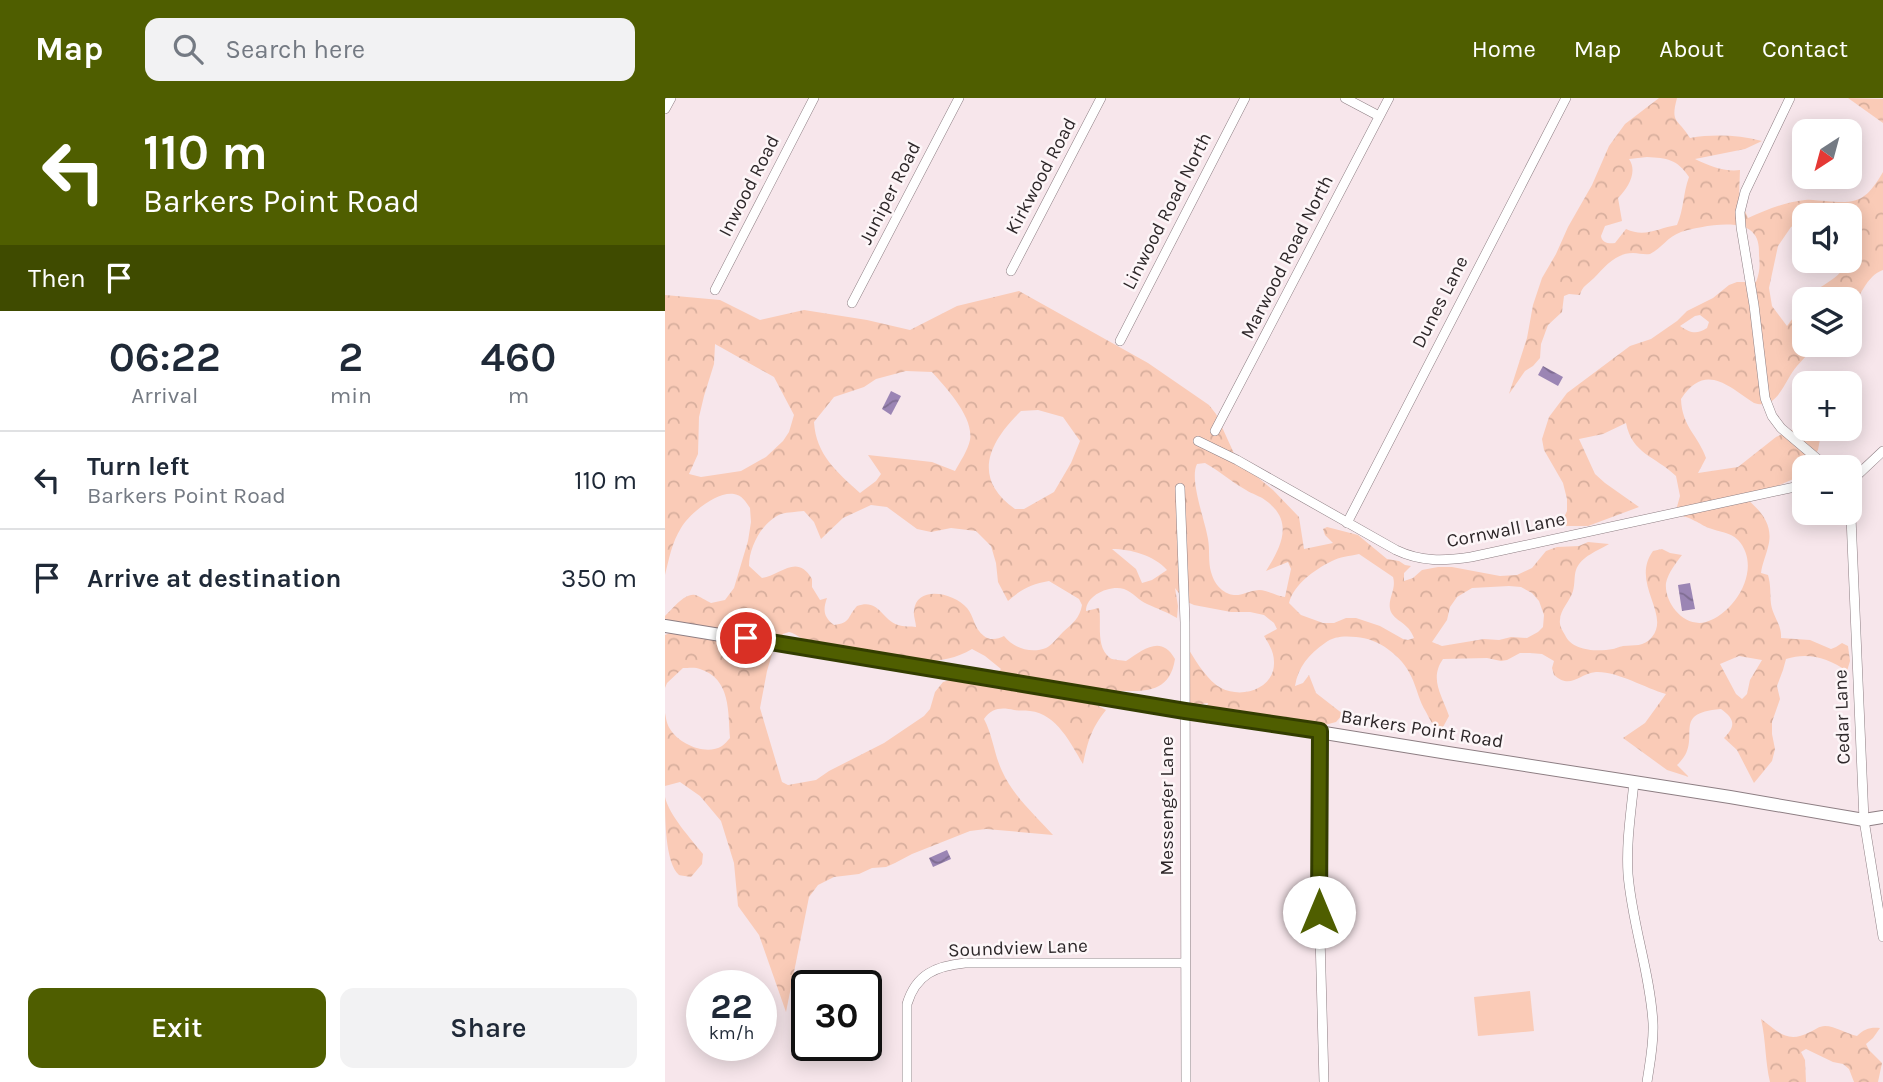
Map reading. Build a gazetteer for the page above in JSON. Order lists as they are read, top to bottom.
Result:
{
  "streets": {
    "street": [
      "Kirkwood Road",
      "Inwood Road",
      "Juniper Road",
      "Linwood Road North",
      "Marwood Road North",
      "Dunes Lane",
      "Cornwall Lane",
      "Cedar Lane",
      "Barkers Point Road",
      "Messenger Lane",
      "Soundview Lane"
    ]
  },
  "crossings": [
    ["Dunes Lane", "Cornwall Lane"],
    ["Cedar Lane", "Barkers Point Road"],
    ["Barkers Point Road", "Messenger Lane"],
    ["Messenger Lane", "Soundview Lane"]
  ],
  "north": "bottom left",
  "page": {
    "header": "Map",
    "search": "Search here",
    "nav": [
      "Home",
      "Map",
      "About",
      "Contact"
    ],
    "turn": ["110 m", "Barkers Point Road"],
    "map_buttons": ["+", "−"],
    "then": "Then",
    "eta": [
      "06:22",
      "Arrival",
      "2",
      "min",
      "460",
      "m"
    ],
    "list": [
      {
        "name": "Turn left",
        "note": "Barkers Point Road",
        "value": "110 m"
      },
      {
        "name": "Arrive at destination",
        "value": "350 m"
      }
    ],
    "speed": "22 km/h",
    "limit": "30",
    "buttons": ["Exit", "Share"]
  }
}
